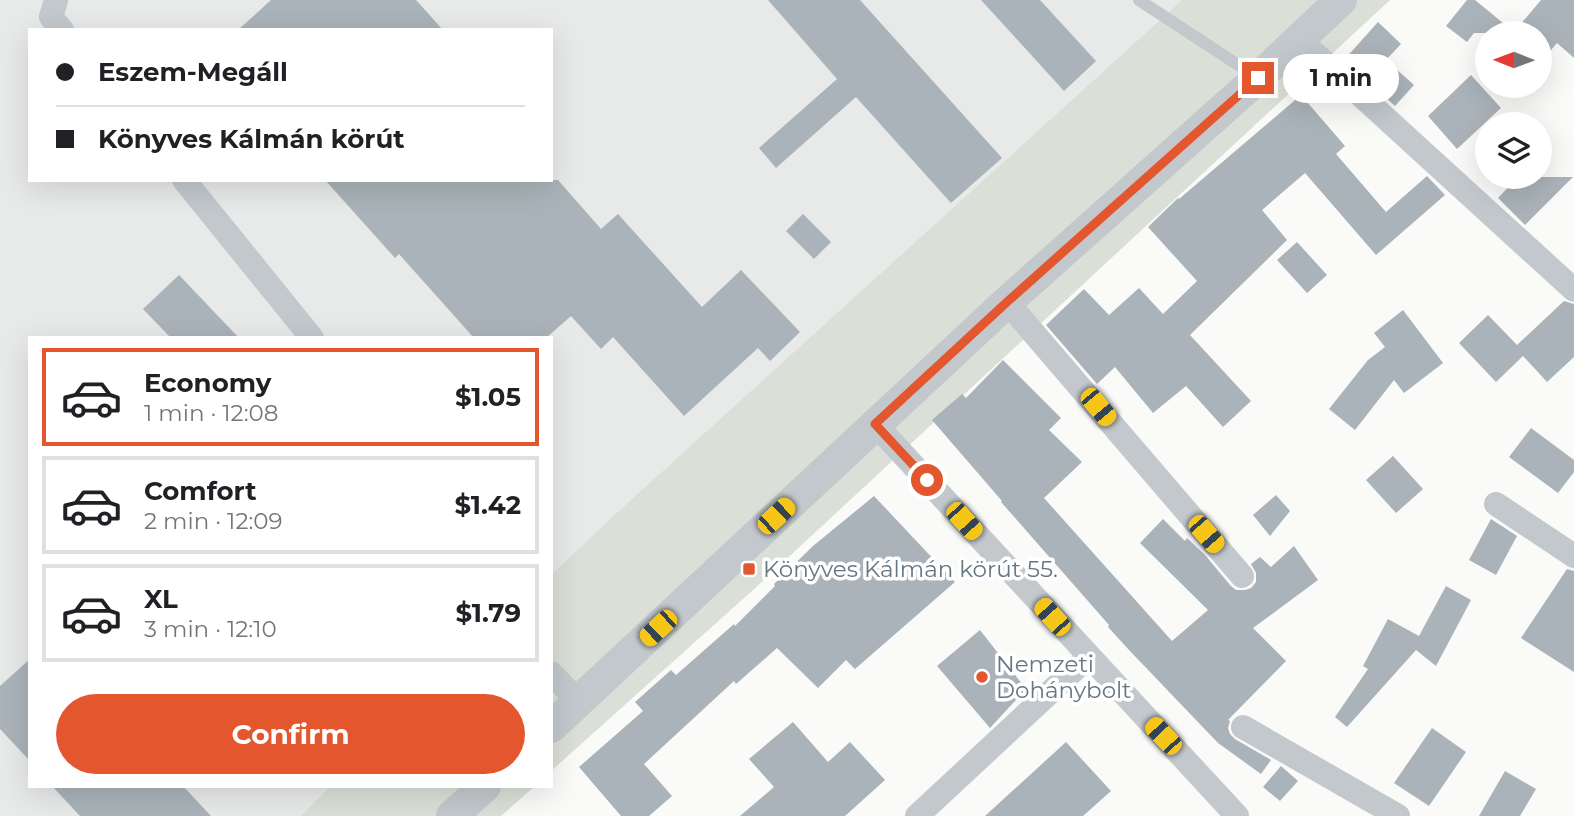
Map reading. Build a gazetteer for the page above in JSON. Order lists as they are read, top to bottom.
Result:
{
  "places": {
    "transit": ["Könyves Kálmán körút 55."],
    "other": ["Nemzeti Dohánybolt"]
  },
  "north": "left",
  "page": {
    "banner": ["Eszem-Megáll", "Könyves Kálmán körút"],
    "bubble": "1 min",
    "list": [
      {
        "name": "Economy",
        "note": "1 min · 12:08",
        "value": "$1.05"
      },
      {
        "name": "Comfort",
        "note": "2 min · 12:09",
        "value": "$1.42"
      },
      {
        "name": "XL",
        "note": "3 min · 12:10",
        "value": "$1.79"
      }
    ],
    "buttons": "Confirm"
  }
}
